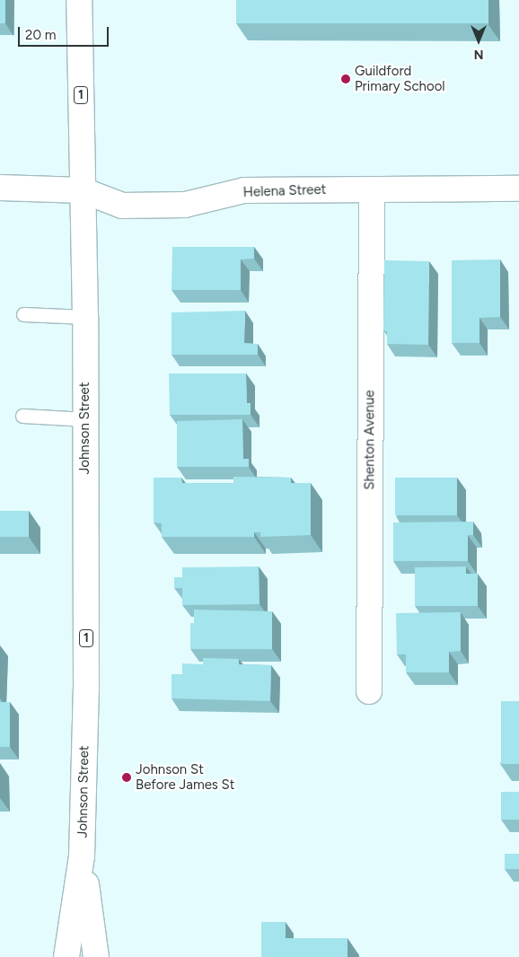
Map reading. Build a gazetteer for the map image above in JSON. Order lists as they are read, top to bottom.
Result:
{
  "streets": {
    "main road": [
      "1",
      "Helena Street",
      "Johnson Street",
      "Shenton Avenue"
    ]
  },
  "crossings": [
    ["Helena Street", "Johnson Street"],
    ["Helena Street", "Shenton Avenue"]
  ],
  "places": ["Guildford Primary School", "Johnson St Before James St"],
  "scale_bar": "20 m",
  "north": "bottom"
}
